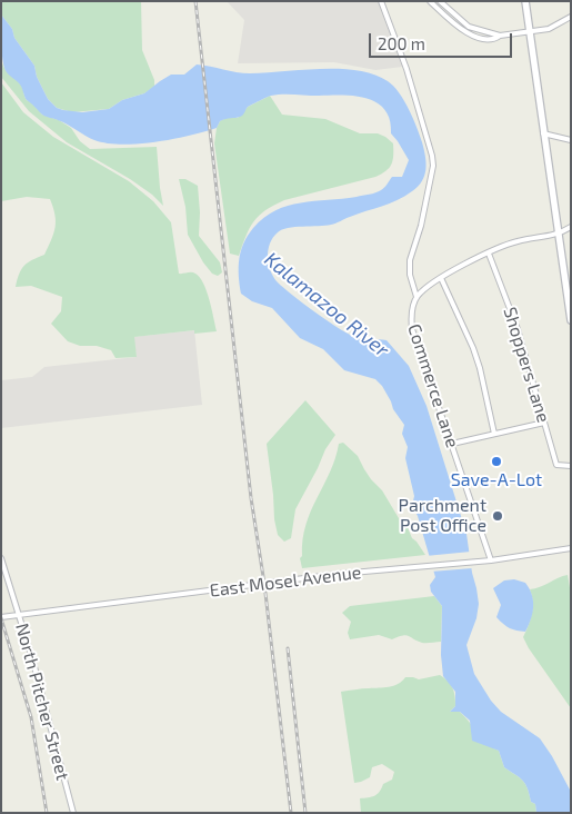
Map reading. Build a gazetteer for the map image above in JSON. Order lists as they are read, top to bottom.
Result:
{
  "streets": {
    "street": [
      "Shoppers Lane",
      "Commerce Lane",
      "East Mosel Avenue",
      "North Pitcher Street"
    ]
  },
  "crossings": [
    ["Shoppers Lane", "Commerce Lane"],
    ["Commerce Lane", "East Mosel Avenue"],
    ["East Mosel Avenue", "North Pitcher Street"]
  ],
  "water": ["Kalamazoo River"],
  "places": ["Save-A-Lot", "Parchment Post Office"],
  "scale_bar": "200 m"
}
